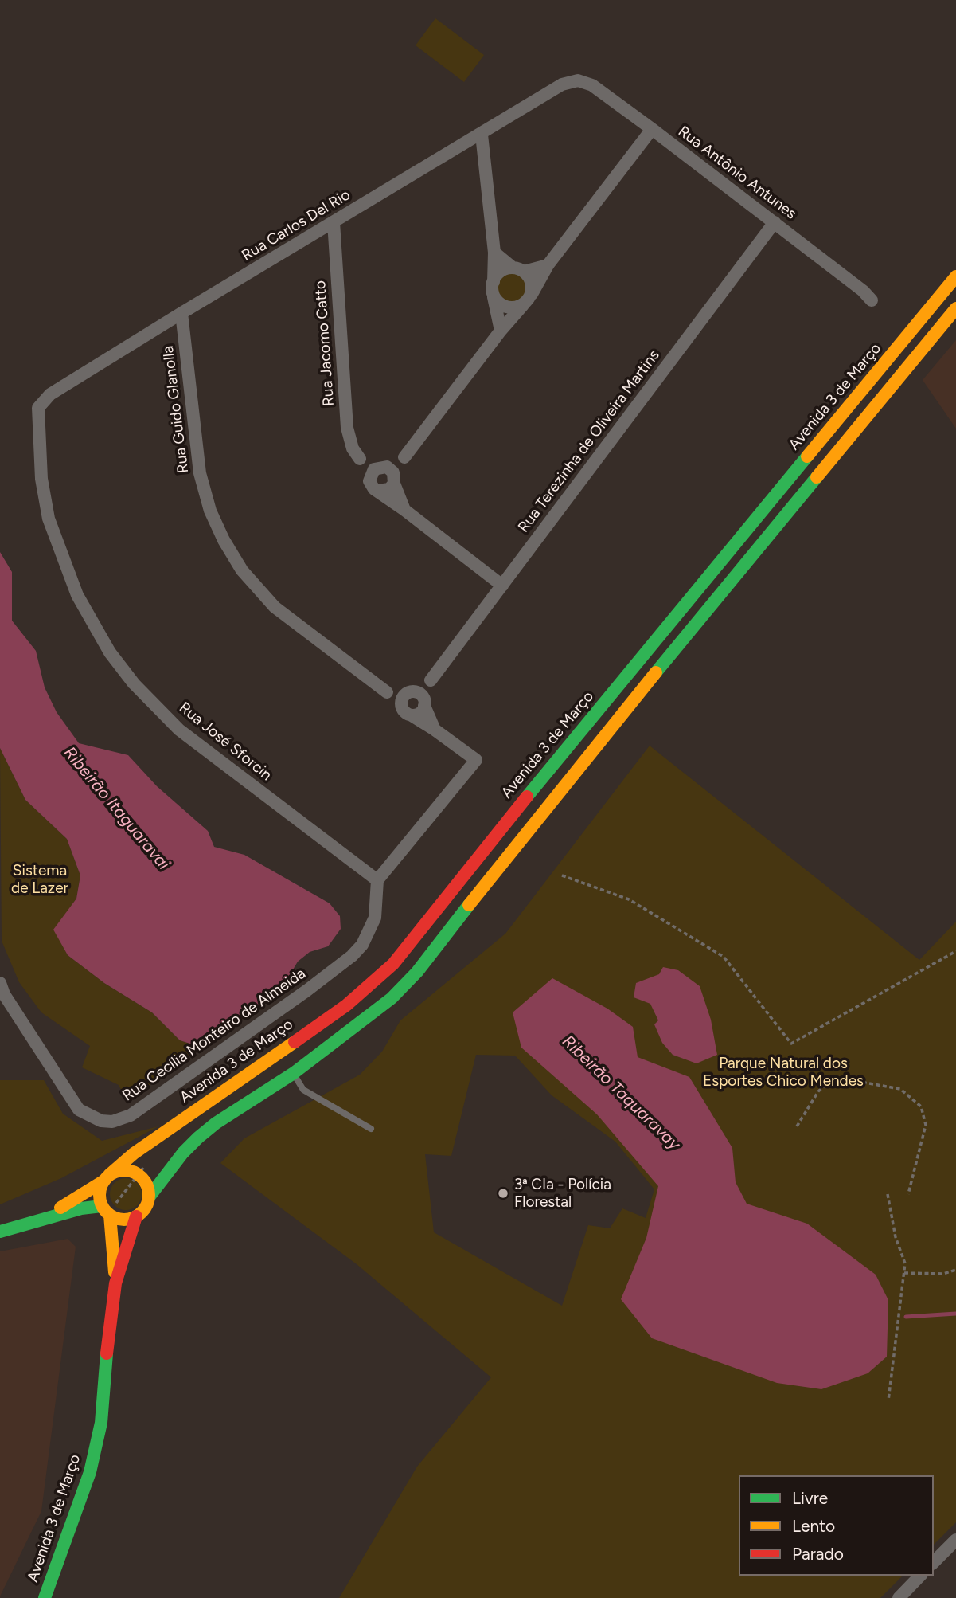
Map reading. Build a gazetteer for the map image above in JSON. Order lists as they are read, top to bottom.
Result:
{
  "streets": {
    "main road": ["Avenida 3 de Março"],
    "street": [
      "Rua Antônio Antunes",
      "Rua Carlos Del Rio",
      "Rua Jacomo Catto",
      "Rua Guido Glanolla",
      "Rua Terezinha de Oliveira Martins",
      "Rua José Sforcin",
      "Rua Cecília Monteiro de Almeida"
    ]
  },
  "crossings": [
    ["Rua Antônio Antunes", "Rua Carlos Del Rio"],
    ["Rua Antônio Antunes", "Rua Terezinha de Oliveira Martins"],
    ["Rua Carlos Del Rio", "Rua Jacomo Catto"],
    ["Rua Carlos Del Rio", "Rua Guido Glanolla"],
    ["Rua Carlos Del Rio", "Rua José Sforcin"],
    ["Rua Guido Glanolla", "Rua Terezinha de Oliveira Martins"],
    ["Rua Guido Glanolla", "Rua José Sforcin"],
    ["Rua Guido Glanolla", "Rua Cecília Monteiro de Almeida"],
    ["Rua José Sforcin", "Rua Cecília Monteiro de Almeida"]
  ],
  "water": ["Ribeirão Itaguaravai", "Ribeirão Taquaravay"],
  "parks": ["Sistema de Lazer", "Parque Natural dos Esportes Chico Mendes"],
  "places": ["3ª CIa - Polícia Florestal"],
  "legend": ["Livre", "Lento", "Parado"]
}
